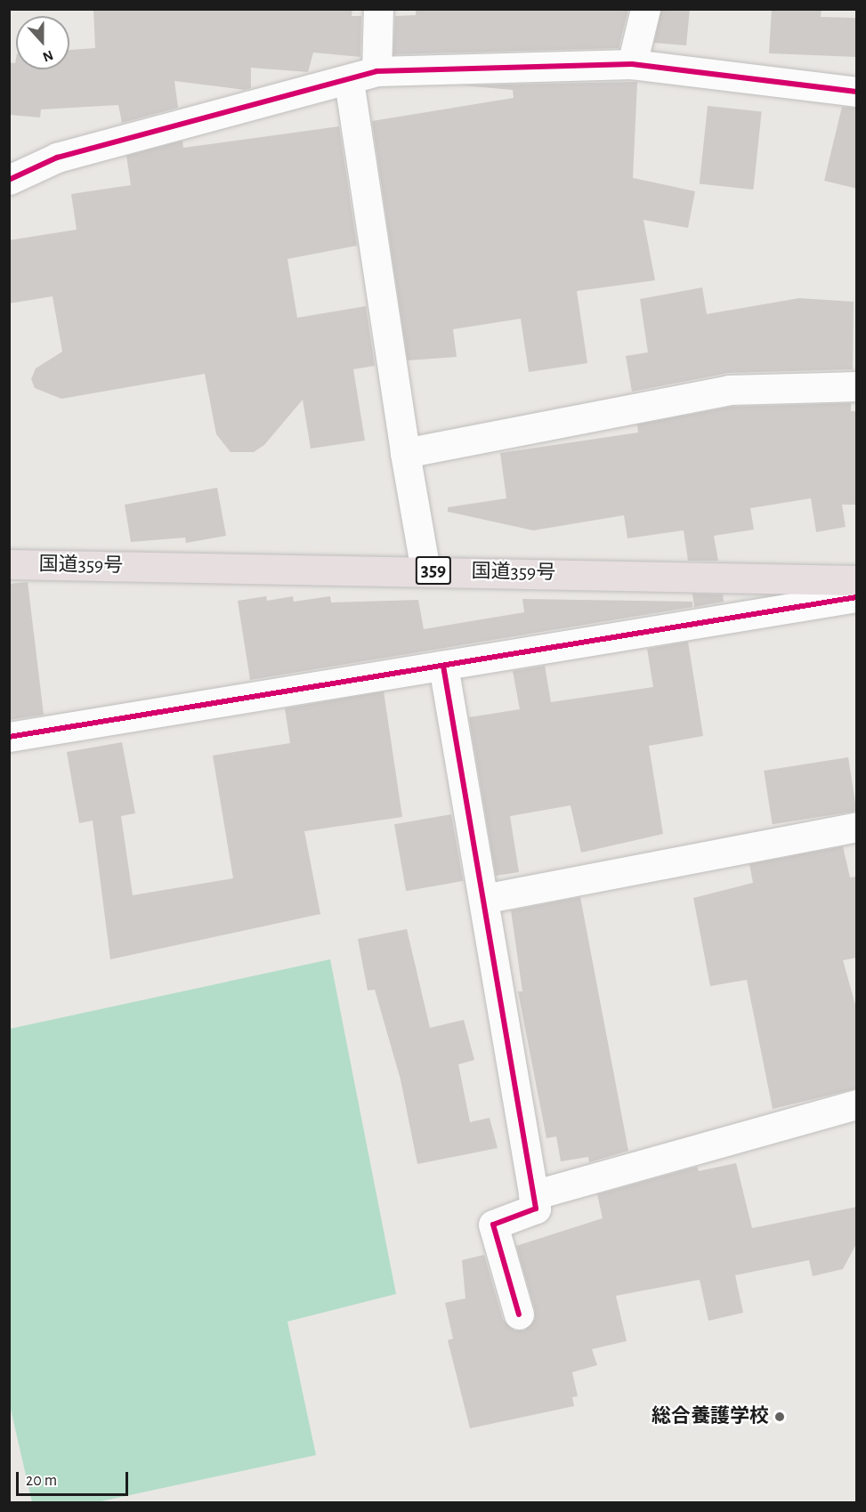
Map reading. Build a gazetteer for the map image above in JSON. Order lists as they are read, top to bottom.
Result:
{
  "streets": {
    "highway": ["国道359号", "359"]
  },
  "places": ["総合養護学校"],
  "scale_bar": "20 m",
  "north": "bottom"
}
